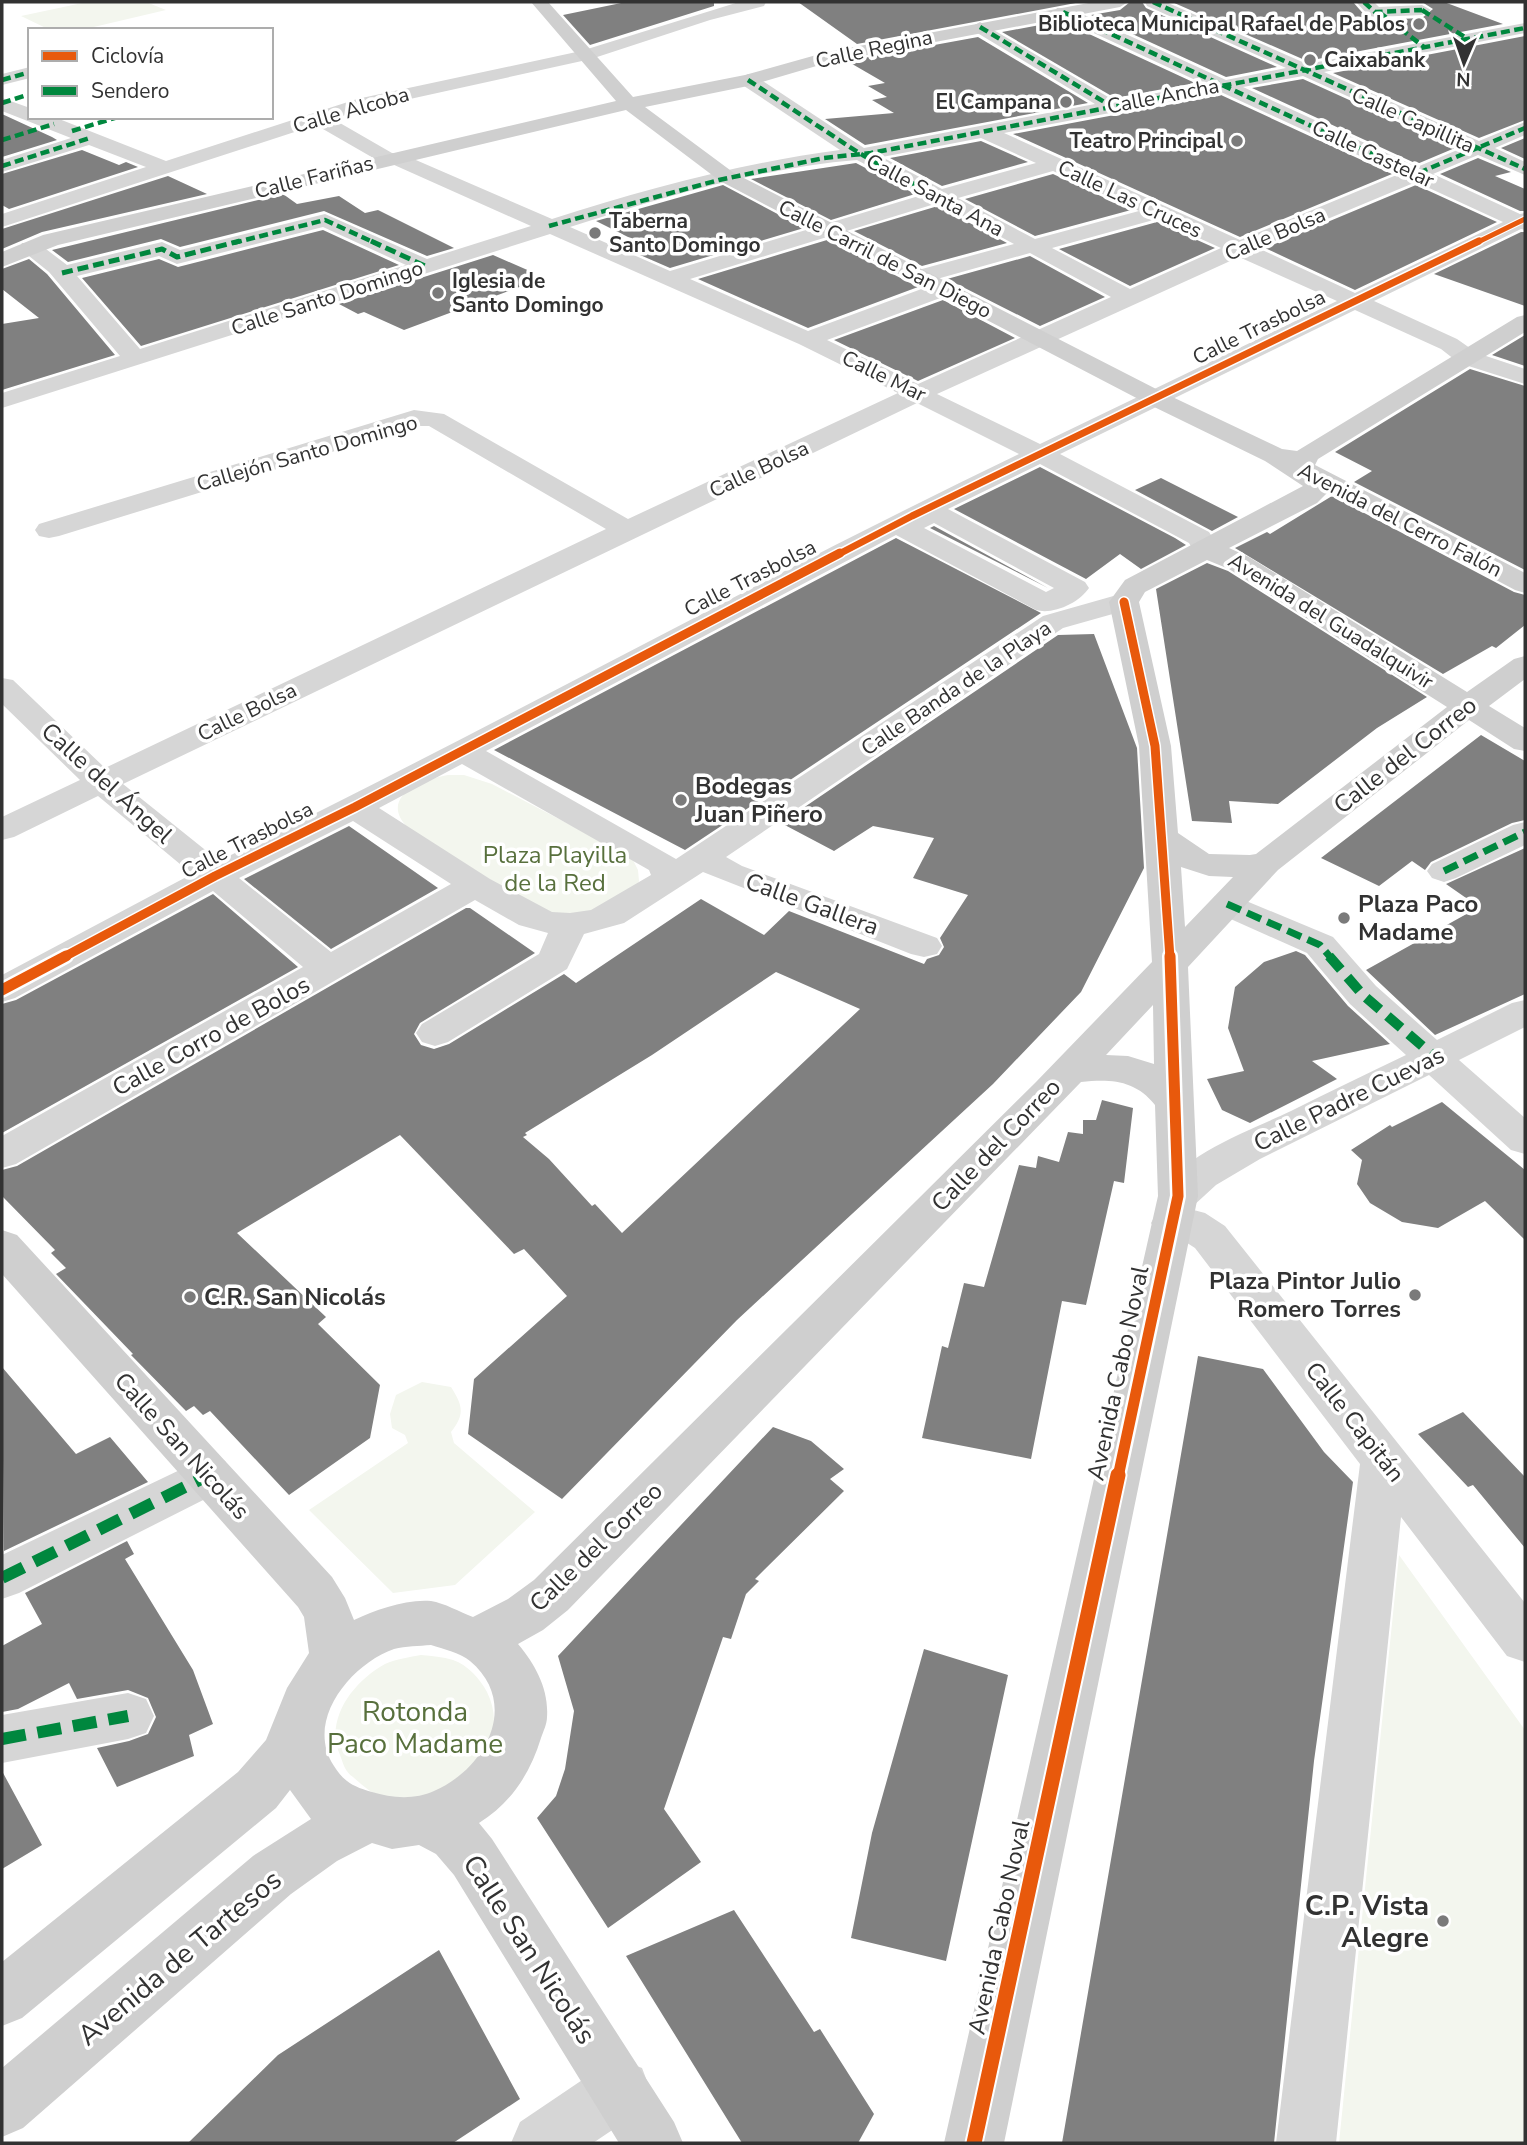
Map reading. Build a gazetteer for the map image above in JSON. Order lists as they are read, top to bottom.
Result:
{
  "streets": {
    "street": [
      "Calle Regina",
      "Calle Ancha",
      "Calle Alcoba",
      "Calle Capillita",
      "Calle Castelar",
      "Calle Fariñas",
      "Calle Santa Ana",
      "Calle Las Cruces",
      "Calle Bolsa",
      "Calle Carril de San Diego",
      "Calle Santo Domingo",
      "Calle Trasbolsa",
      "Calle Mar",
      "Callejón Santo Domingo",
      "Avenida del Cerro Falón",
      "Avenida del Guadalquivir",
      "Calle Banda de la Playa",
      "Calle del Correo",
      "Calle del Ángel",
      "Calle Gallera",
      "Calle Corro de Bolos",
      "Calle Padre Cuevas",
      "Avenida Cabo Noval",
      "Calle Capitán",
      "Calle San Nicolás",
      "Avenida de Tartesos"
    ]
  },
  "crossings": [
    ["Calle Regina", "Calle Castelar"],
    ["Calle Regina", "Calle Fariñas"],
    ["Calle Regina", "Calle Santa Ana"],
    ["Calle Regina", "Calle Carril de San Diego"],
    ["Calle Ancha", "Calle Capillita"],
    ["Calle Ancha", "Calle Castelar"],
    ["Calle Ancha", "Calle Santa Ana"],
    ["Calle Ancha", "Calle Las Cruces"],
    ["Calle Ancha", "Calle Santo Domingo"],
    ["Calle Alcoba", "Calle Carril de San Diego"],
    ["Calle Alcoba", "Calle Mar"],
    ["Calle Capillita", "Calle Bolsa"],
    ["Calle Castelar", "Calle Bolsa"],
    ["Calle Castelar", "Calle Trasbolsa"],
    ["Calle Fariñas", "Calle Carril de San Diego"],
    ["Calle Fariñas", "Calle Mar"],
    ["Calle Santa Ana", "Calle Bolsa"],
    ["Calle Santa Ana", "Calle Santo Domingo"],
    ["Calle Las Cruces", "Calle Bolsa"],
    ["Calle Las Cruces", "Calle Trasbolsa"],
    ["Calle Bolsa", "Calle Carril de San Diego"],
    ["Calle Bolsa", "Calle Mar"],
    ["Calle Bolsa", "Callejón Santo Domingo"],
    ["Calle Bolsa", "Calle del Ángel"],
    ["Calle Carril de San Diego", "Calle Santo Domingo"],
    ["Calle Carril de San Diego", "Calle Trasbolsa"],
    ["Calle Carril de San Diego", "Avenida del Cerro Falón"],
    ["Calle Carril de San Diego", "Calle Banda de la Playa"],
    ["Calle Santo Domingo", "Calle Mar"],
    ["Calle Trasbolsa", "Calle Mar"],
    ["Calle Trasbolsa", "Calle del Ángel"],
    ["Calle Trasbolsa", "Calle Corro de Bolos"],
    ["Calle Mar", "Avenida del Guadalquivir"],
    ["Calle Mar", "Calle Banda de la Playa"],
    ["Avenida del Cerro Falón", "Calle Banda de la Playa"],
    ["Avenida del Guadalquivir", "Calle Banda de la Playa"],
    ["Avenida del Guadalquivir", "Calle del Correo"],
    ["Calle Banda de la Playa", "Calle Gallera"],
    ["Calle Banda de la Playa", "Avenida Cabo Noval"],
    ["Calle del Correo", "Avenida Cabo Noval"],
    ["Calle del Correo", "Calle San Nicolás"],
    ["Calle del Correo", "Avenida de Tartesos"],
    ["Calle del Ángel", "Calle Corro de Bolos"],
    ["Calle Padre Cuevas", "Avenida Cabo Noval"],
    ["Calle Padre Cuevas", "Calle Capitán"],
    ["Avenida Cabo Noval", "Calle Capitán"],
    ["Calle San Nicolás", "Avenida de Tartesos"]
  ],
  "parks": ["Plaza Playilla de la Red", "Rotonda Paco Madame"],
  "places": [
    "Biblioteca Municipal Rafael de Pablos",
    "Caixabank",
    "El Campana",
    "Teatro Principal",
    "Taberna Santo Domingo",
    "Iglesia de Santo Domingo",
    "Bodegas Juan Piñero",
    "Plaza Paco Madame",
    "Plaza Pintor Julio Romero Torres",
    "C.R. San Nicolás",
    "C.P. Vista Alegre"
  ],
  "legend": ["Ciclovía", "Sendero"],
  "north": "bottom"
}
